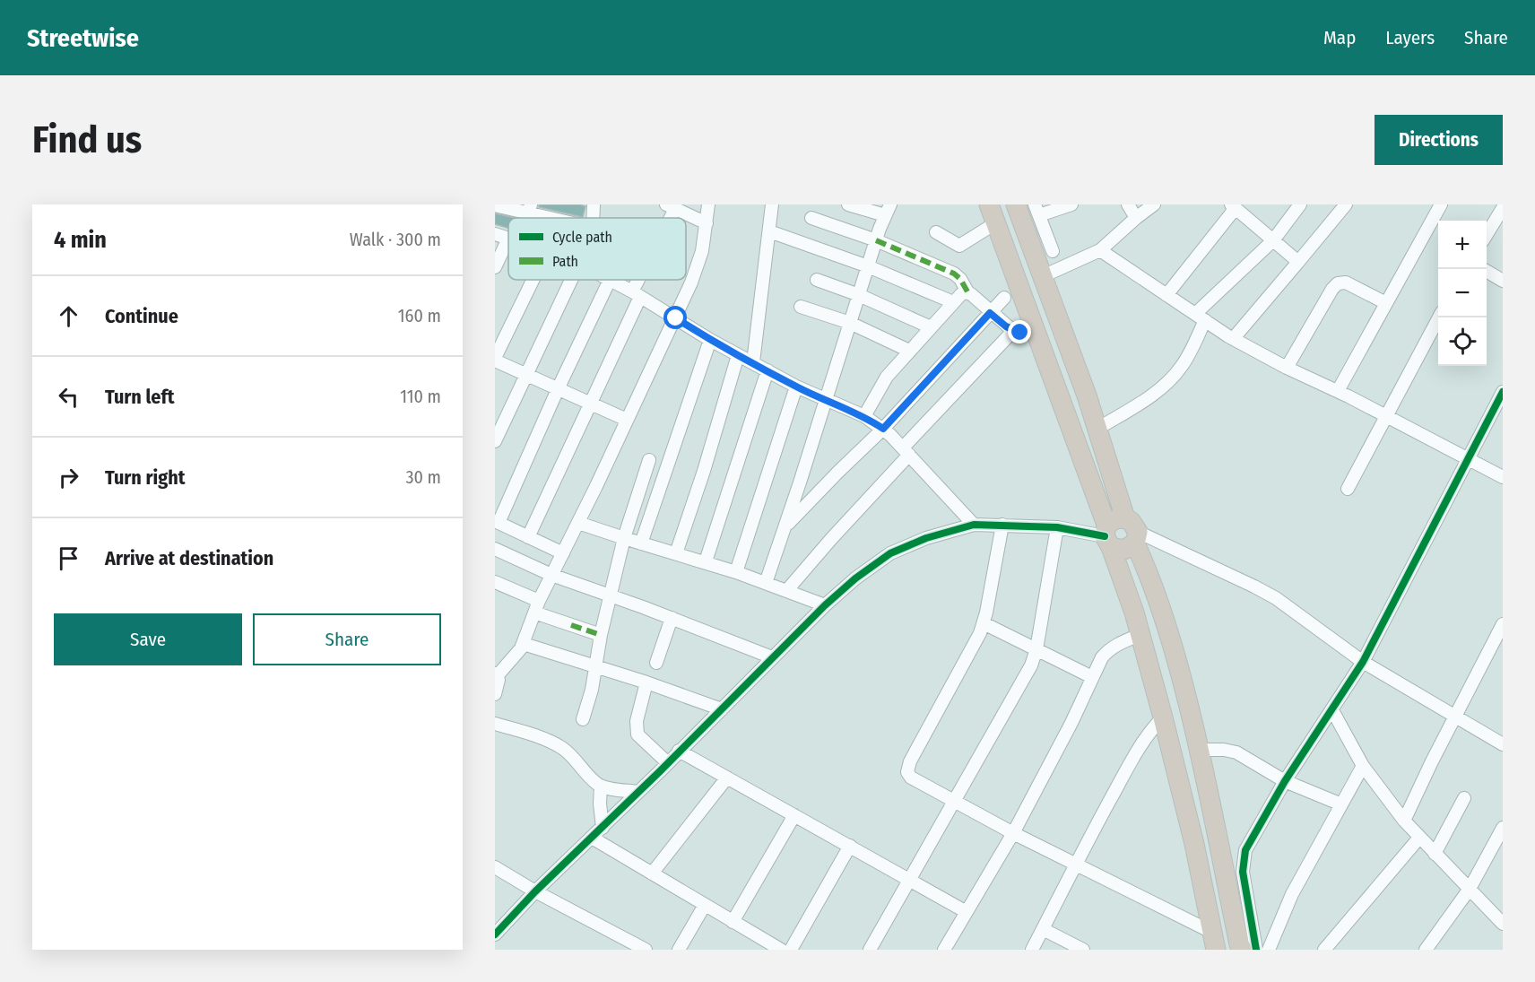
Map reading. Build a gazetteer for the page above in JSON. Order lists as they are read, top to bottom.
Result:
{
  "legend": ["Cycle path", "Path"],
  "page": {
    "header": "Streetwise",
    "nav": ["Map", "Layers", "Share"],
    "buttons": [
      "Directions",
      ["Save", "Share"]
    ],
    "title": "Find us",
    "heading": ["4 min", "Walk · 300 m"],
    "map_buttons": ["+", "−"],
    "list": [
      ["Continue", "160 m"],
      ["Turn left", "110 m"],
      ["Turn right", "30 m"],
      "Arrive at destination"
    ]
  }
}
